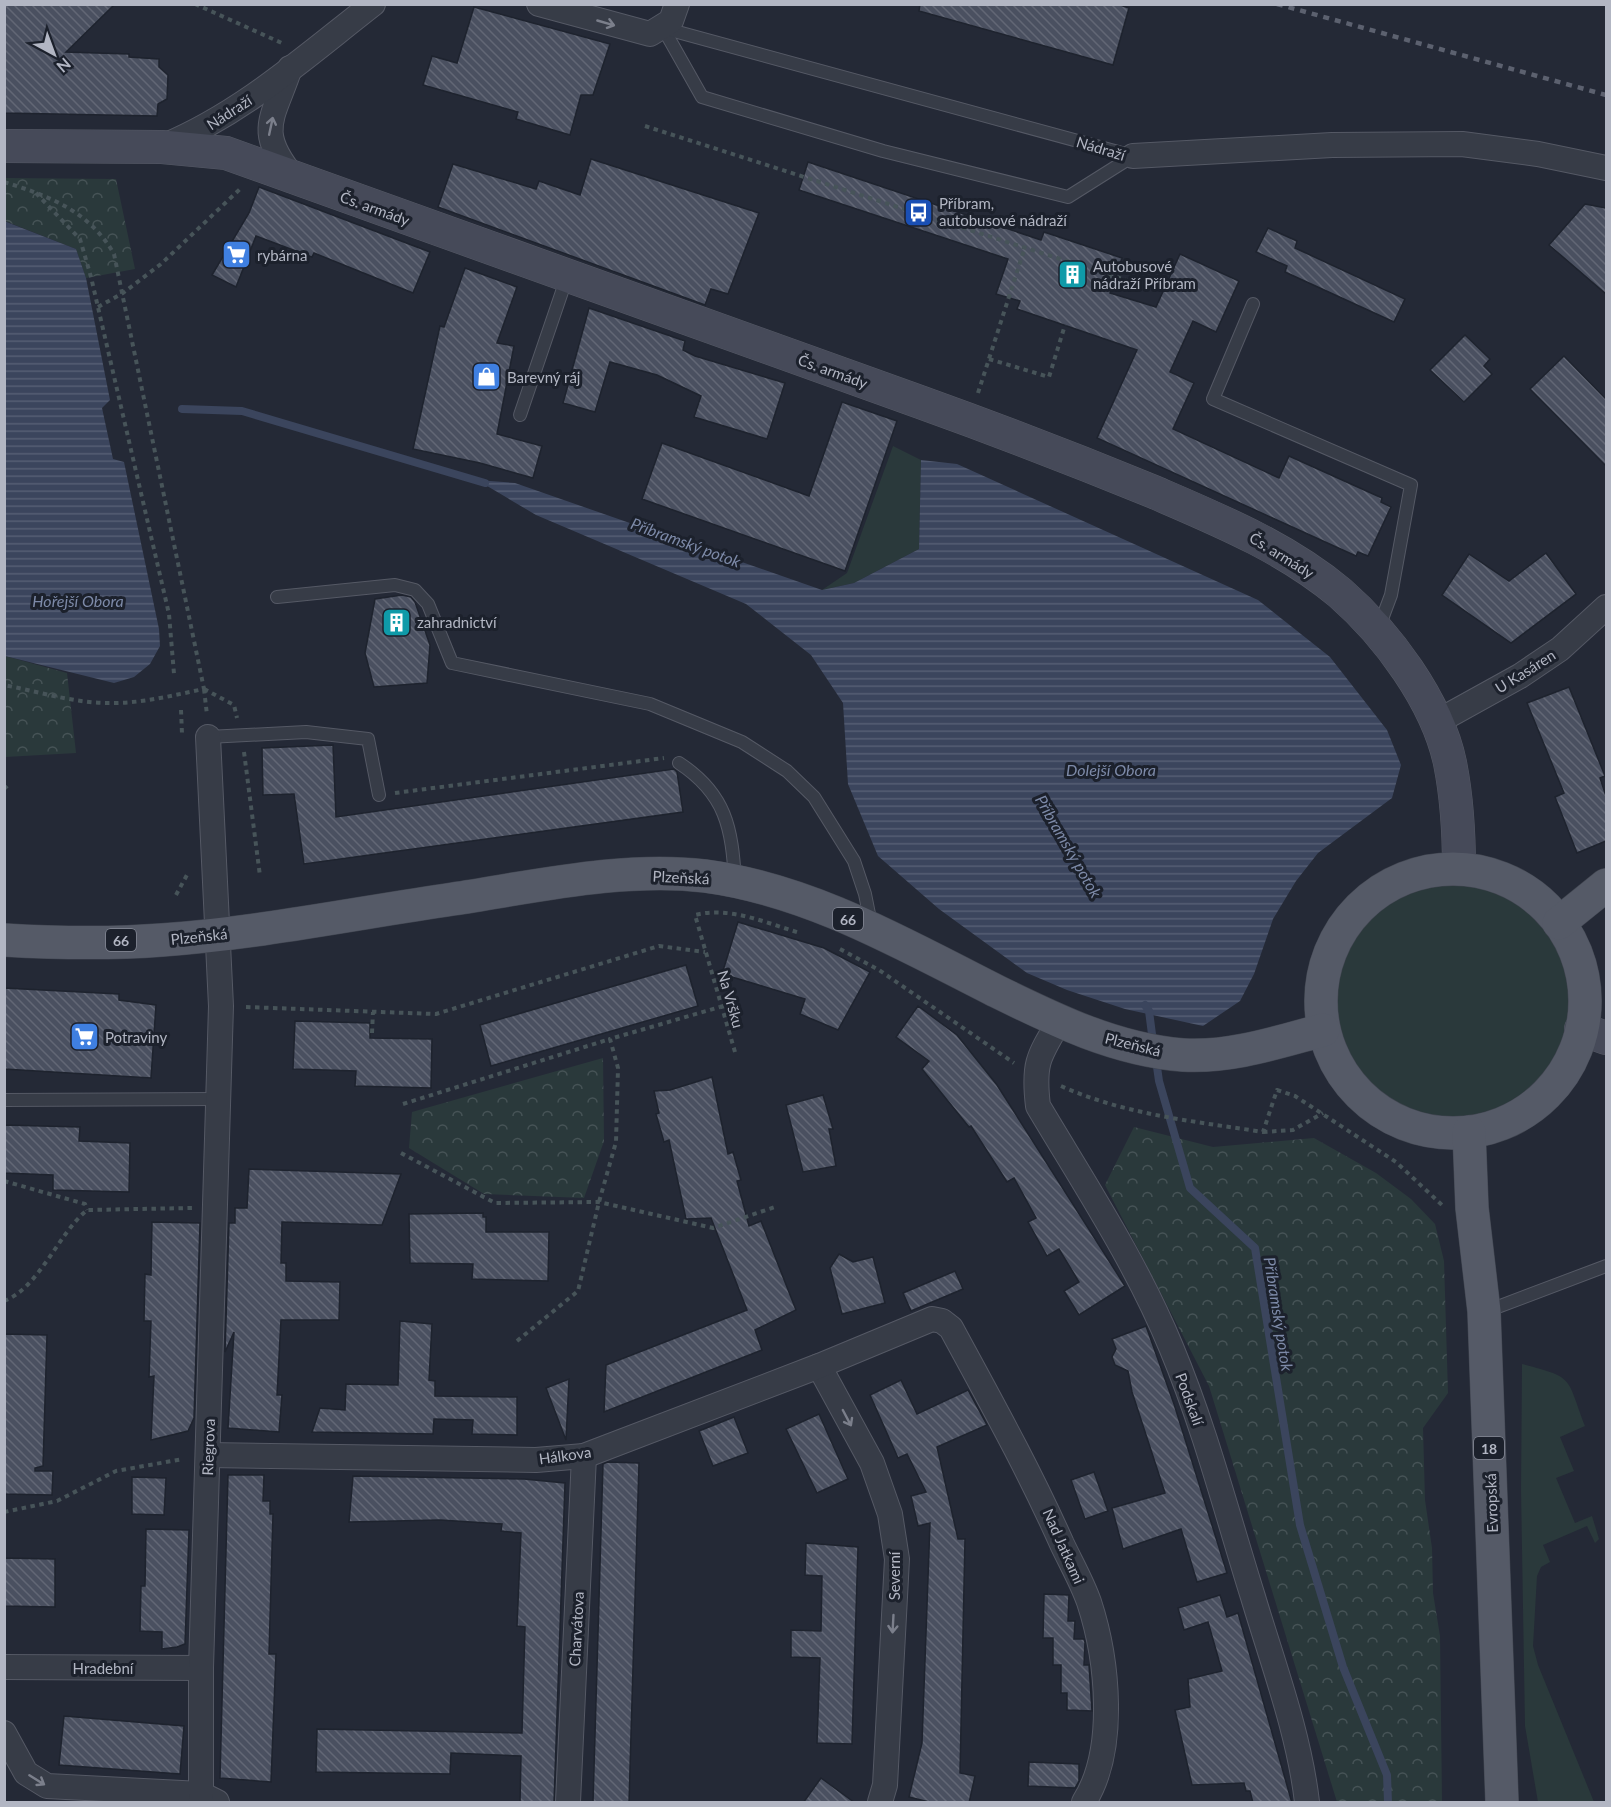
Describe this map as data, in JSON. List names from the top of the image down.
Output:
{
  "streets": {
    "main road": [
      "Plzeňská",
      "66",
      "18",
      "Evropská"
    ],
    "street": [
      "Nádraží",
      "Čs. armády",
      "U Kasáren",
      "Podskalí",
      "Riegrova",
      "Hálkova",
      "Nad Jatkami",
      "Severní",
      "Charvátova",
      "Hradební"
    ],
    "path": ["Na Vršku"]
  },
  "crossings": [
    ["Nádraží", "Čs. armády"],
    ["Čs. armády", "U Kasáren"],
    ["Plzeňská", "Podskalí"],
    ["Plzeňská", "Riegrova"],
    ["Riegrova", "Hálkova"],
    ["Riegrova", "Hradební"],
    ["Hálkova", "Nad Jatkami"],
    ["Hálkova", "Severní"],
    ["Hálkova", "Charvátova"]
  ],
  "one_way": ["Severní"],
  "water": ["Příbramský potok", "Hořejší Obora", "Dolejší Obora"],
  "places": {
    "bus stop": ["Příbram, autobusové nádraží"],
    "supermarket": ["rybárna", "Potraviny"],
    "building": ["Autobusové nádraží Příbram", "zahradnictví"],
    "shop": ["Barevný ráj"]
  },
  "north": "bottom right"
}
